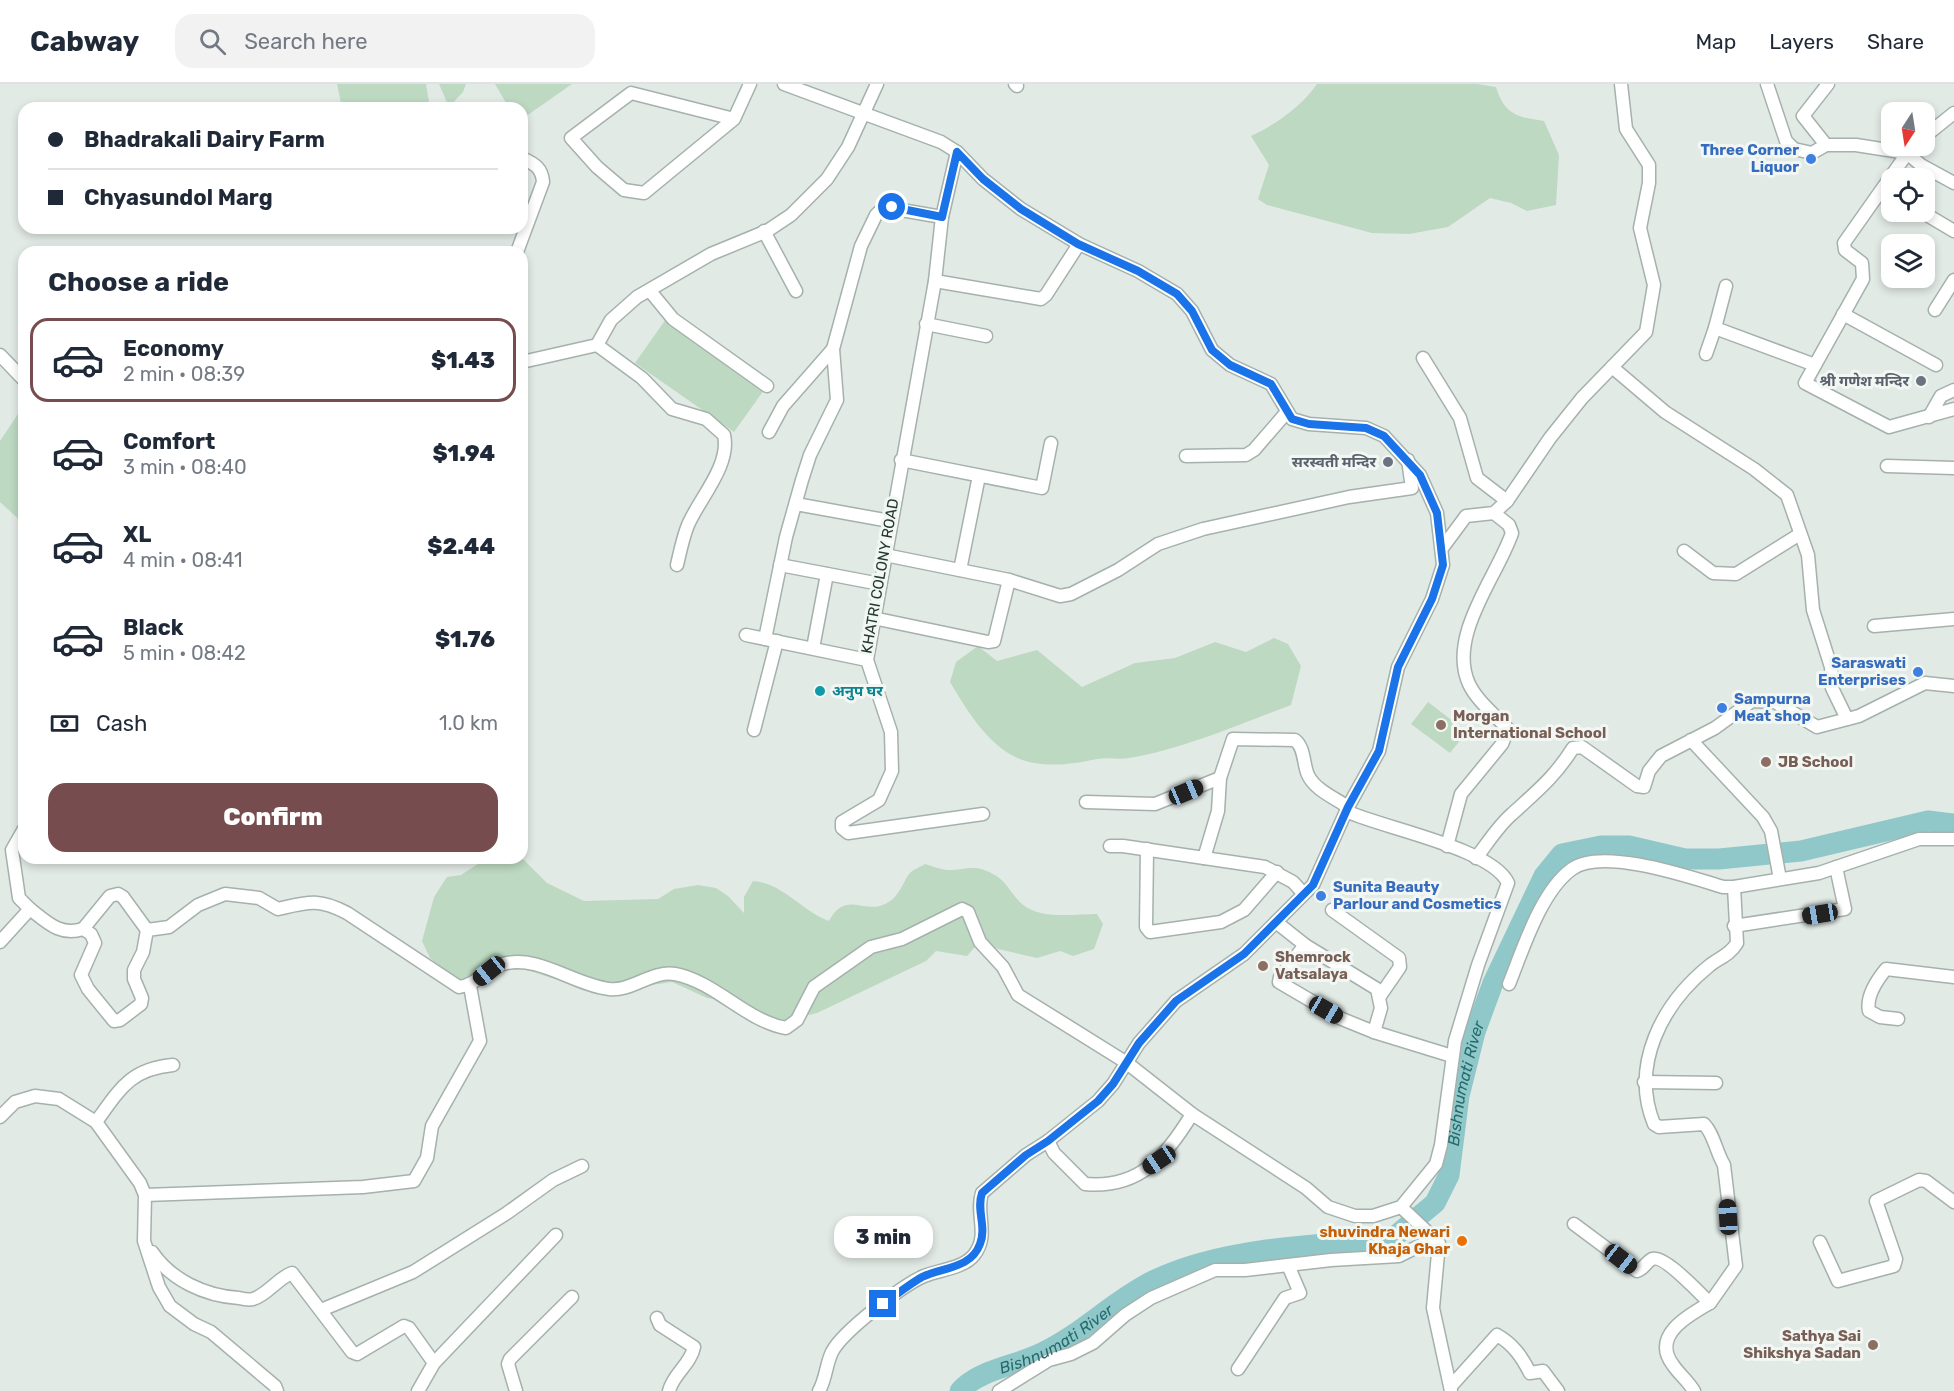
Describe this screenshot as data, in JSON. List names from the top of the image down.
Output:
{
  "streets": {
    "street": ["KHATRI COLONY ROAD"]
  },
  "water": ["Bishnumati River"],
  "places": [
    "Three Corner Liquor",
    "श्री गणेश मन्दिर",
    "सरस्वती मन्दिर",
    "Saraswati Enterprises",
    "अनुप घर",
    "Sampurna Meat shop",
    "Morgan International School",
    "JB School",
    "Sunita Beauty Parlour and Cosmetics",
    "Shemrock Vatsalaya",
    "shuvindra Newari Khaja Ghar",
    "Sathya Sai Shikshya Sadan"
  ],
  "north": "bottom",
  "page": {
    "header": "Cabway",
    "search": "Search here",
    "nav": ["Map", "Layers", "Share"],
    "banner": ["Bhadrakali Dairy Farm", "Chyasundol Marg"],
    "heading": "Choose a ride",
    "list": [
      {
        "name": "Economy",
        "note": "2 min · 08:39",
        "value": "$1.43"
      },
      {
        "name": "Comfort",
        "note": "3 min · 08:40",
        "value": "$1.94"
      },
      {
        "name": "XL",
        "note": "4 min · 08:41",
        "value": "$2.44"
      },
      {
        "name": "Black",
        "note": "5 min · 08:42",
        "value": "$1.76"
      }
    ],
    "pay": ["Cash", "1.0 km"],
    "buttons": "Confirm",
    "bubble": "3 min"
  }
}
